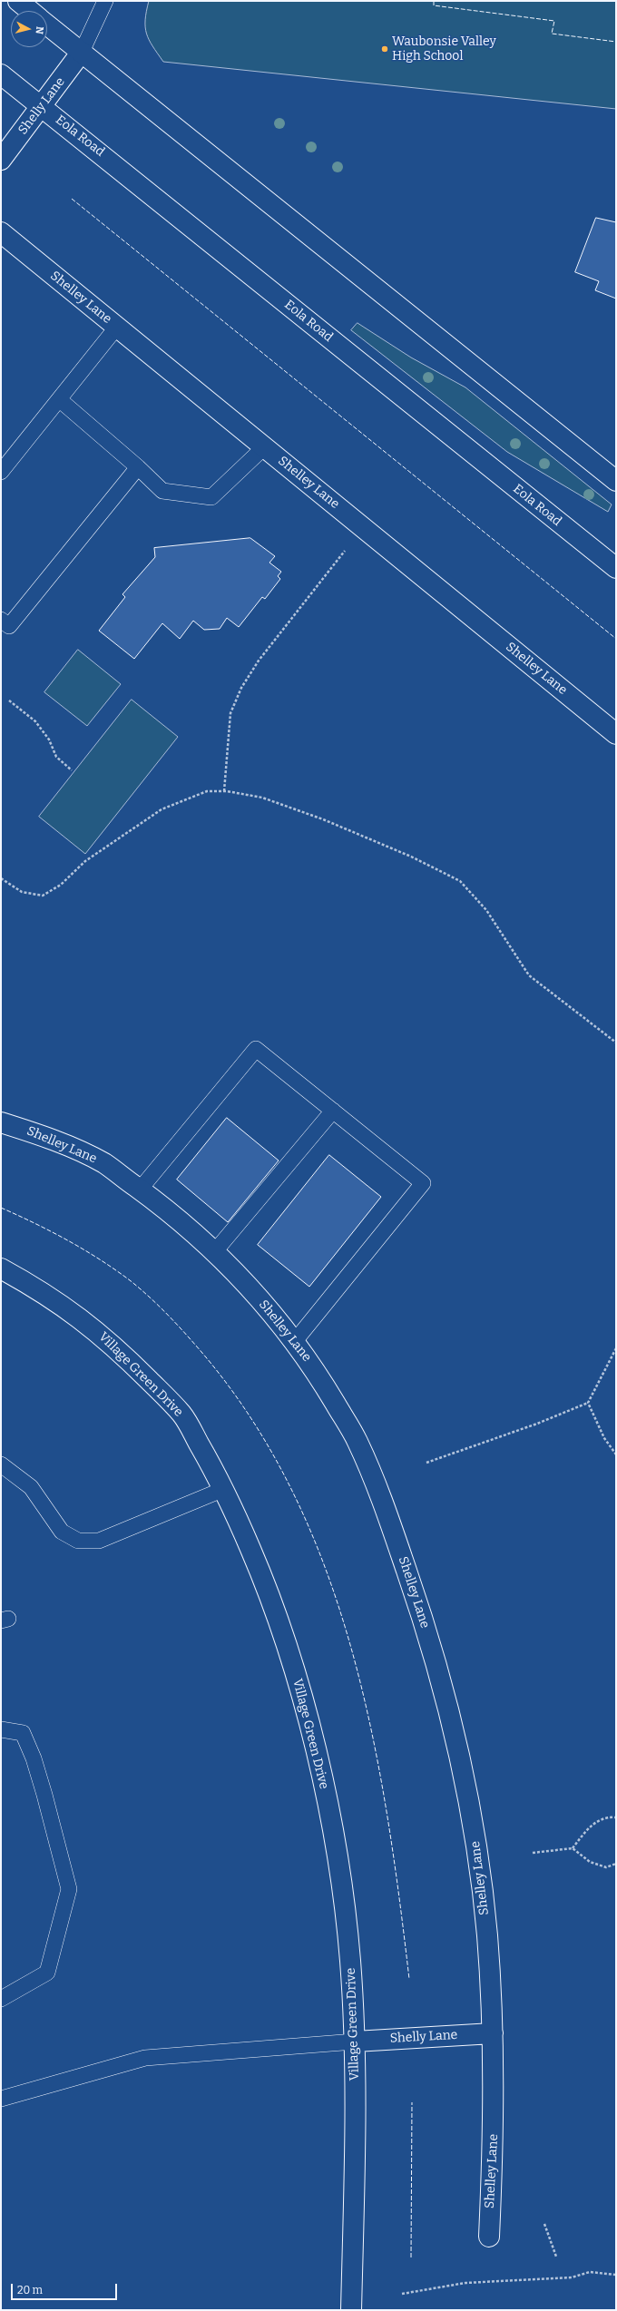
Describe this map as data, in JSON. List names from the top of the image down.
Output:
{
  "streets": {
    "street": [
      "Shelly Lane",
      "Eola Road",
      "Shelley Lane",
      "Village Green Drive"
    ]
  },
  "crossings": [
    ["Shelly Lane", "Eola Road"],
    ["Shelly Lane", "Shelley Lane"],
    ["Shelly Lane", "Village Green Drive"]
  ],
  "places": ["Waubonsie Valley High School"],
  "scale_bar": "20 m",
  "north": "right"
}
